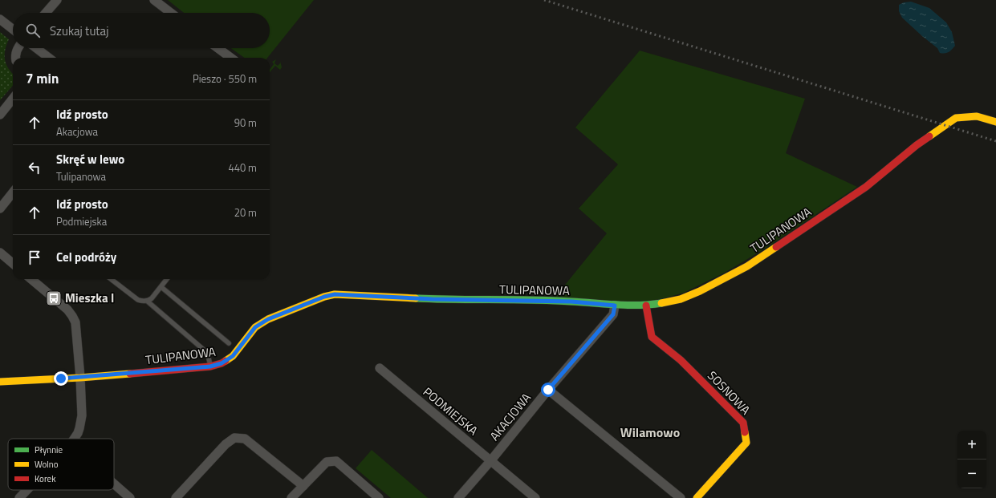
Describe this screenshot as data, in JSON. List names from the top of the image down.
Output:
{
  "streets": {
    "street": [
      "TULIPANOWA",
      "SOSNOWA",
      "PODMIEJSKA",
      "AKACJOWA"
    ]
  },
  "crossings": [
    ["TULIPANOWA", "SOSNOWA"],
    ["TULIPANOWA", "AKACJOWA"],
    ["PODMIEJSKA", "AKACJOWA"]
  ],
  "districts": ["Wilamowo"],
  "places": {
    "bus stop": ["Mieszka I"]
  },
  "legend": ["Płynnie", "Wolno", "Korek"],
  "page": {
    "search": "Szukaj tutaj",
    "heading": ["7 min", "Pieszo · 550 m"],
    "list": [
      ["Idź prosto", "Akacjowa", "90 m"],
      ["Skręć w lewo", "Tulipanowa", "440 m"],
      ["Idź prosto", "Podmiejska", "20 m"],
      "Cel podróży"
    ],
    "map_buttons": ["+", "−"]
  }
}
